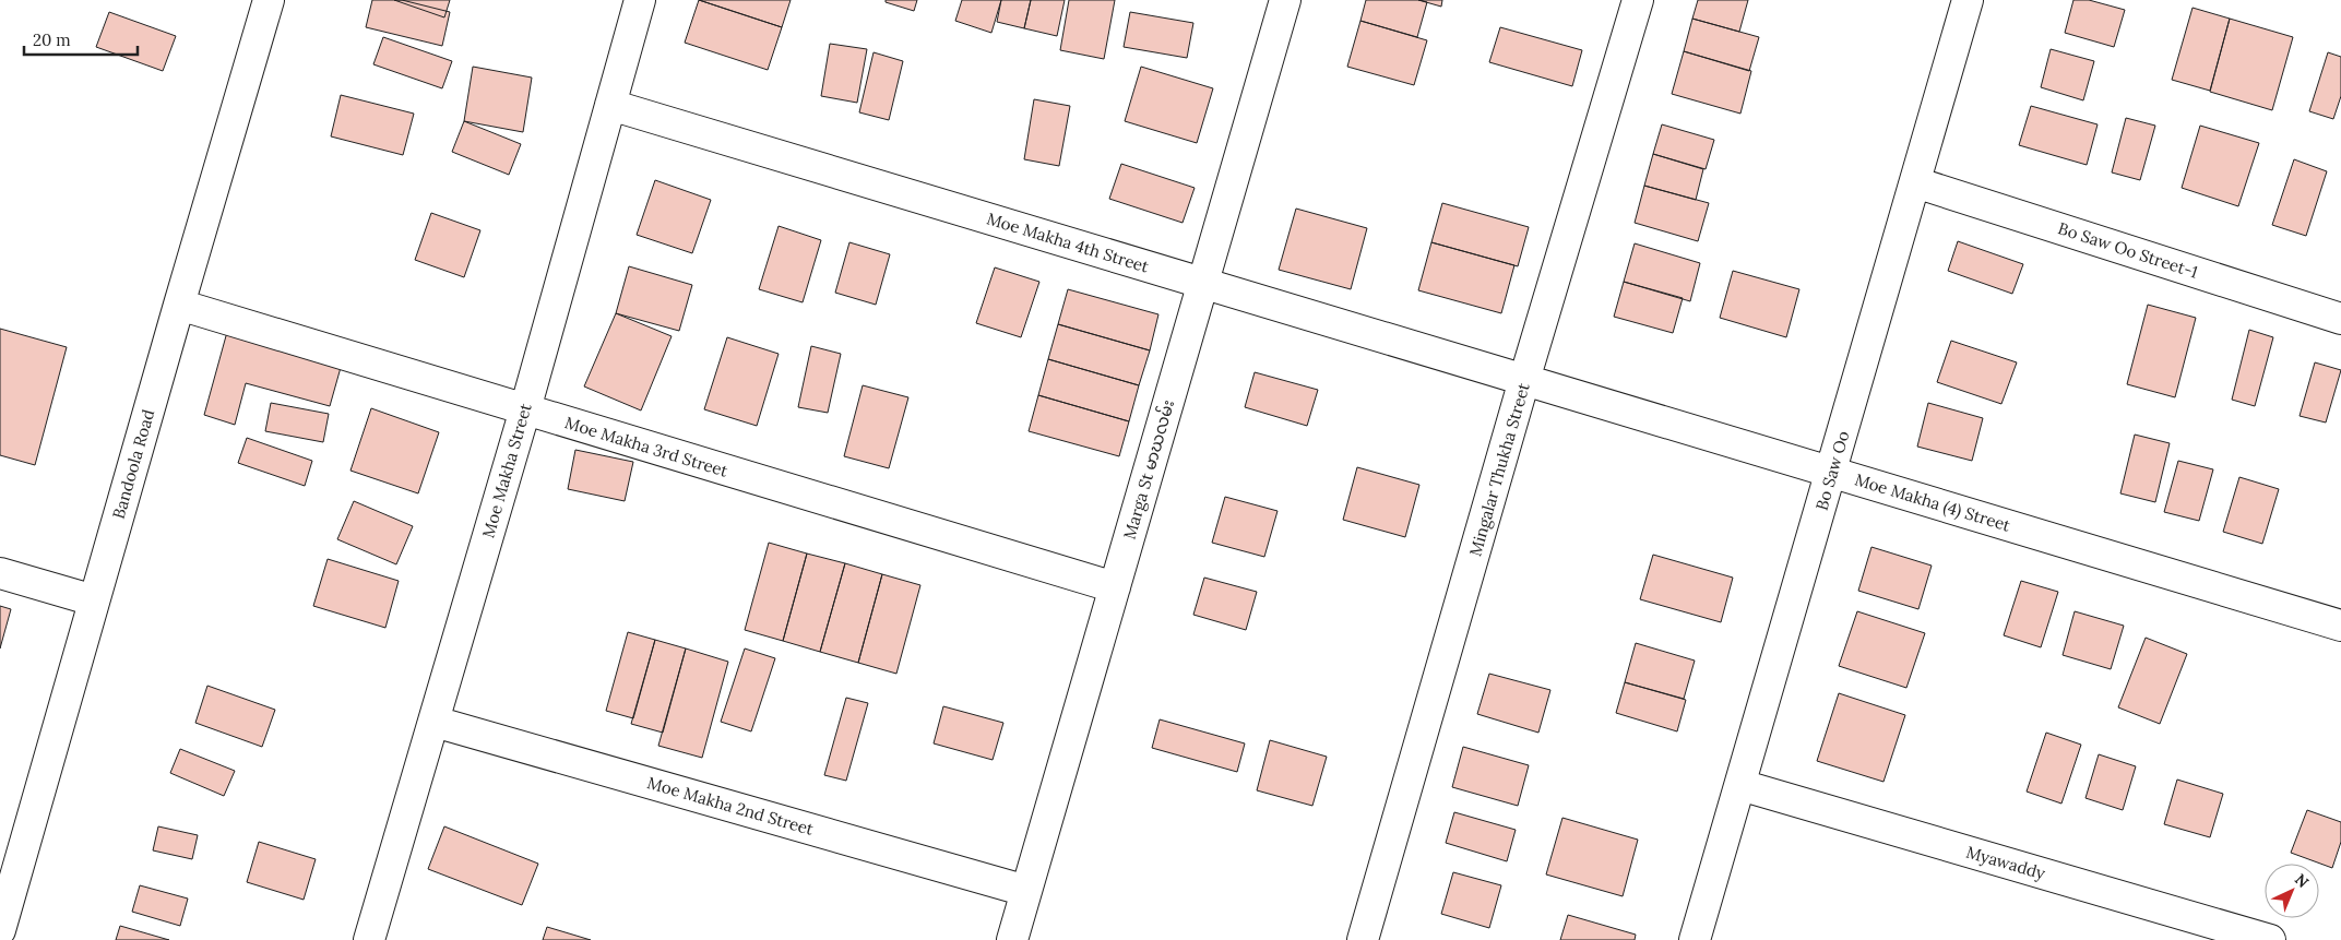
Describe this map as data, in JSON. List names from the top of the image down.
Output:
{
  "streets": {
    "street": [
      "Moe Makha 4th Street",
      "Bo Saw Oo Street-1",
      "Moe Makha 3rd Street",
      "Bandoola Road",
      "Marga St မာဃလမ်း",
      "Mingalar Thukha Street",
      "Moe Makha Street",
      "Bo Saw Oo",
      "Moe Makha (4) Street",
      "Moe Makha 2nd Street",
      "Myawaddy"
    ]
  },
  "crossings": [
    ["Moe Makha 4th Street", "Marga St မာဃလမ်း"],
    ["Moe Makha 4th Street", "Mingalar Thukha Street"],
    ["Moe Makha 4th Street", "Moe Makha Street"],
    ["Moe Makha 4th Street", "Moe Makha (4) Street"],
    ["Bo Saw Oo Street-1", "Bo Saw Oo"],
    ["Moe Makha 3rd Street", "Bandoola Road"],
    ["Moe Makha 3rd Street", "Marga St မာဃလမ်း"],
    ["Moe Makha 3rd Street", "Moe Makha Street"],
    ["Marga St မာဃလမ်း", "Moe Makha 2nd Street"],
    ["Mingalar Thukha Street", "Moe Makha (4) Street"],
    ["Moe Makha Street", "Moe Makha 2nd Street"],
    ["Bo Saw Oo", "Moe Makha (4) Street"],
    ["Bo Saw Oo", "Myawaddy"]
  ],
  "scale_bar": "20 m",
  "north": "top right"
}
